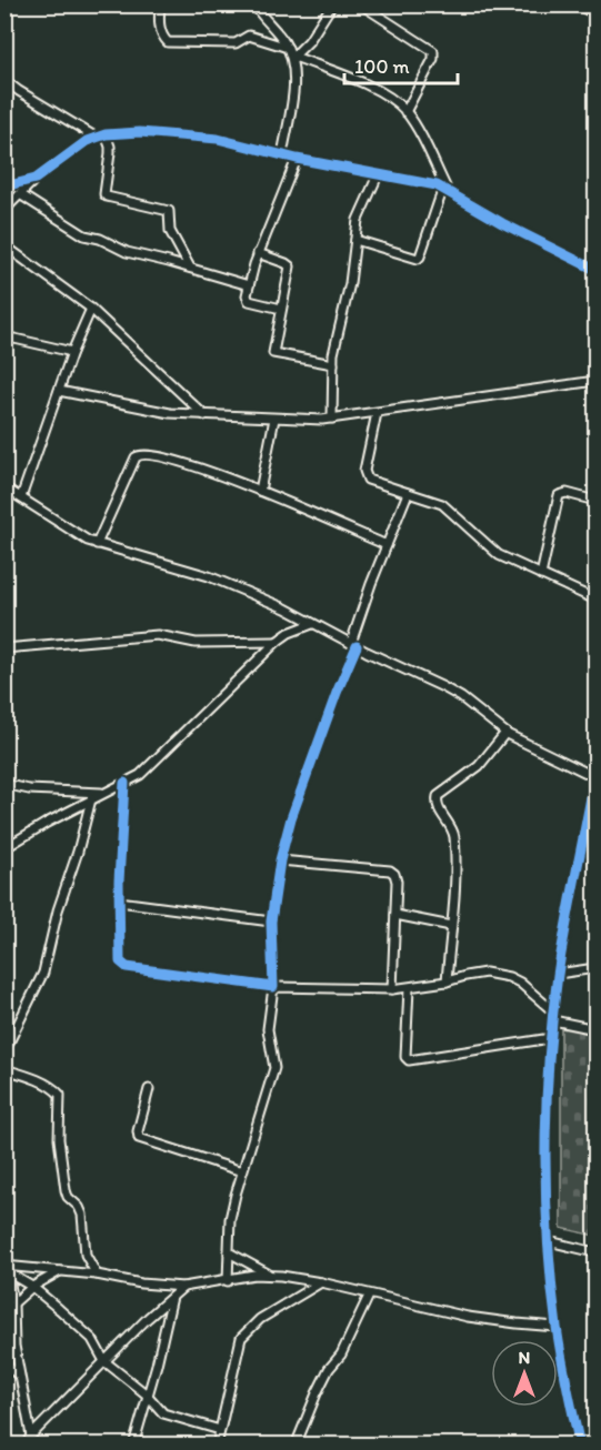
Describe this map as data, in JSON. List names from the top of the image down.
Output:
{
  "scale_bar": "100 m",
  "north": "top"
}
